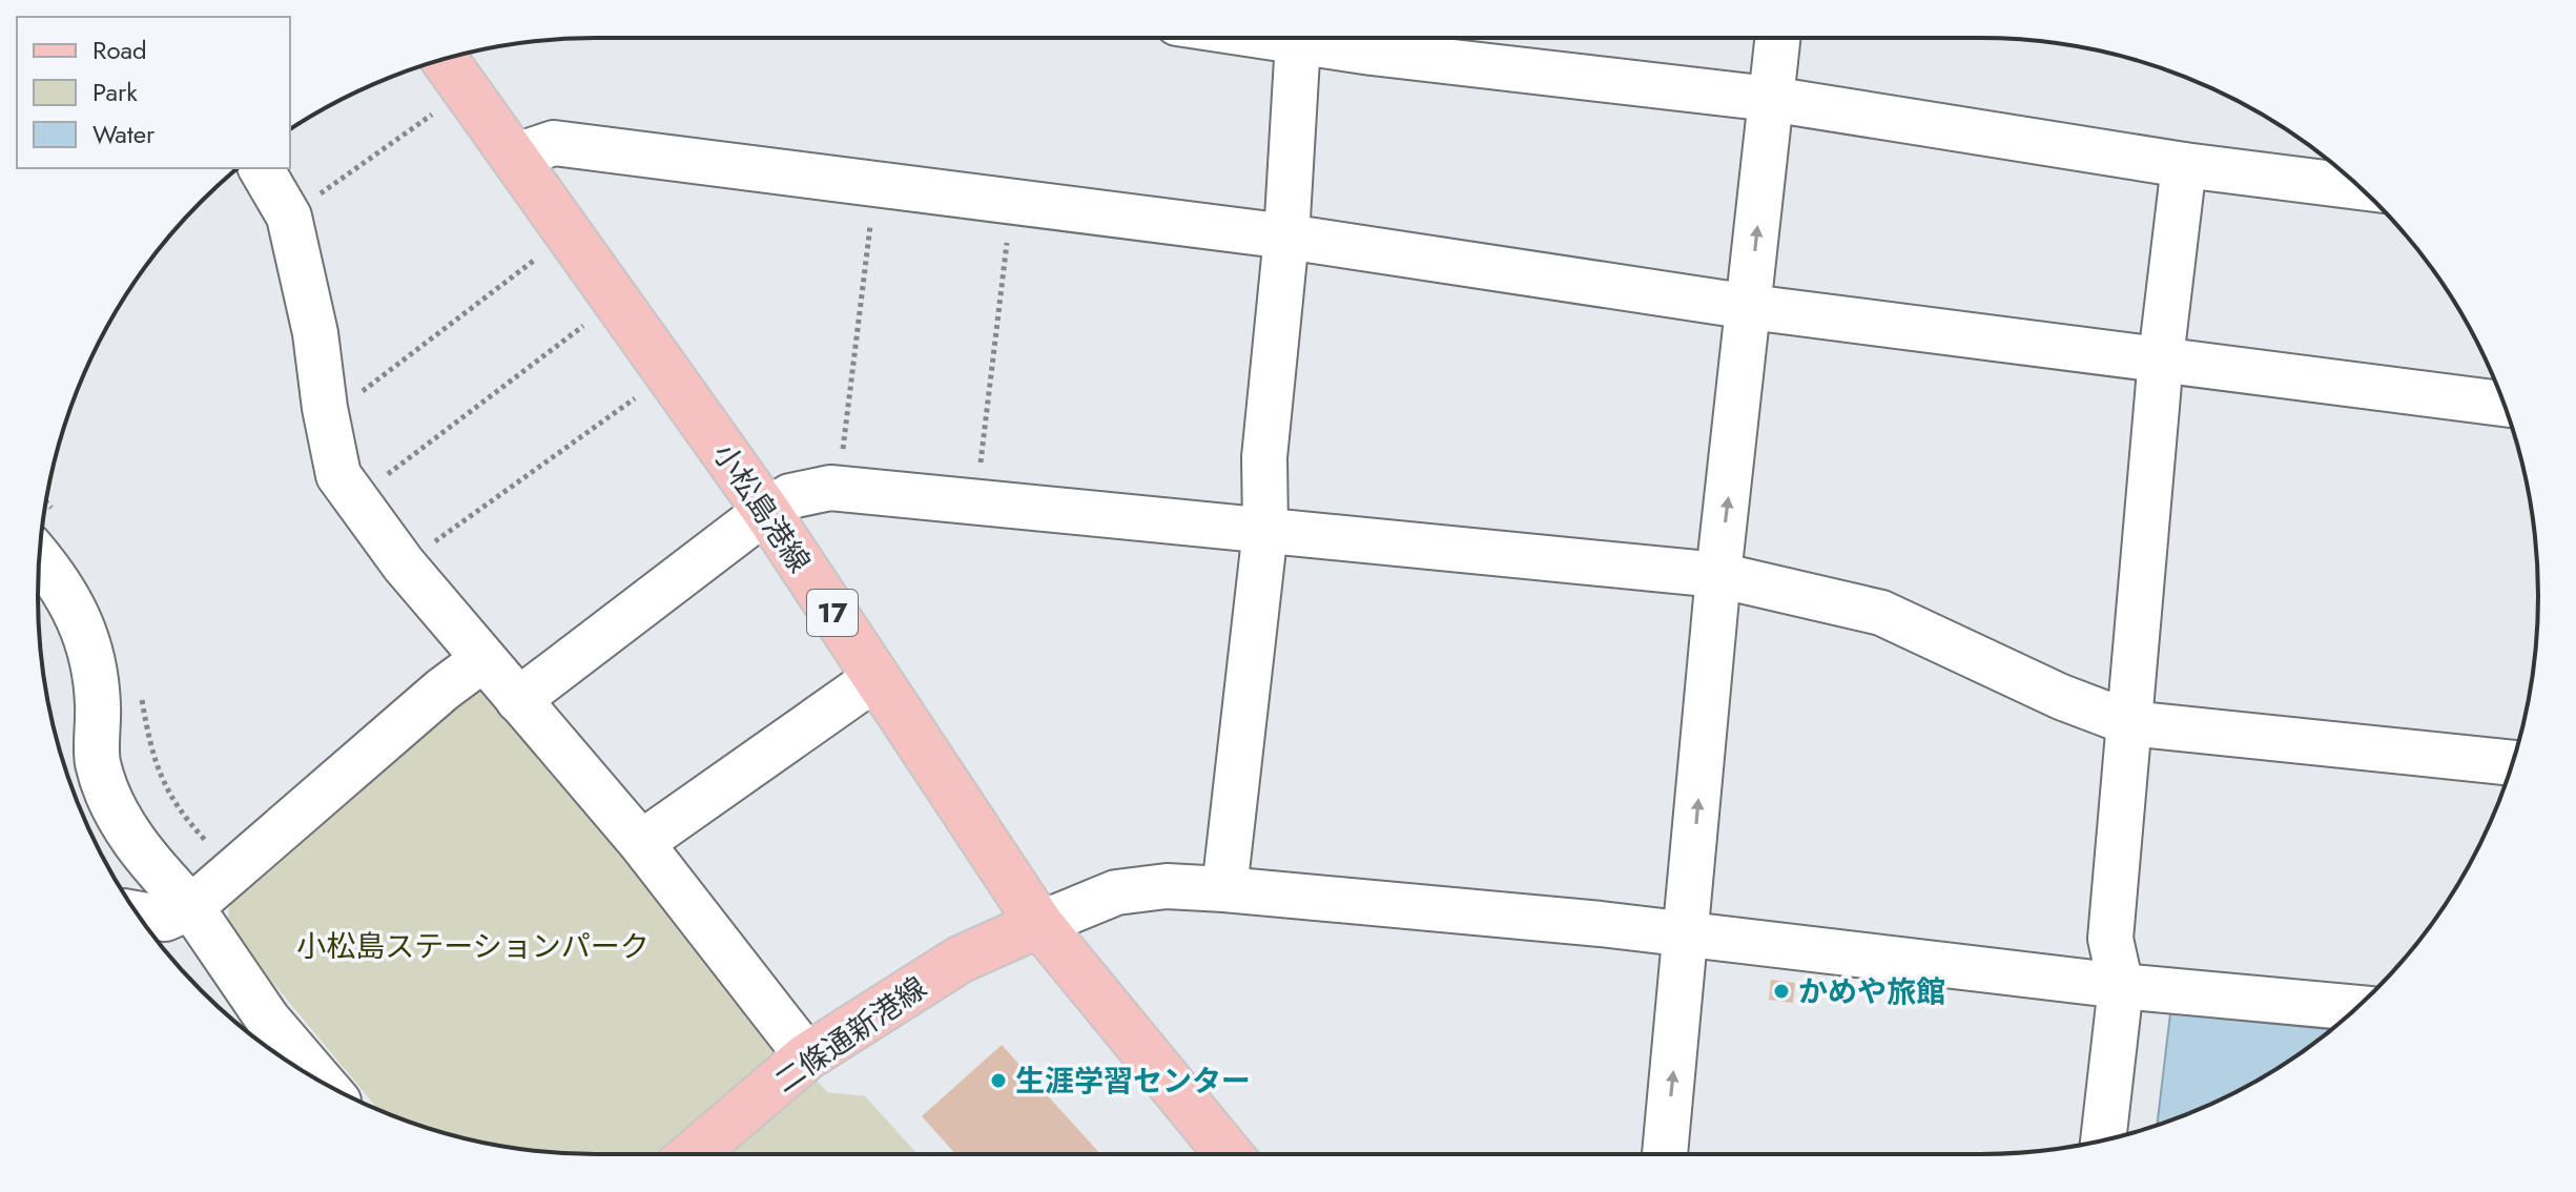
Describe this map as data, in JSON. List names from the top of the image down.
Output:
{
  "streets": {
    "main road": ["小松島港線", "17", "二條通新港線"]
  },
  "crossings": [
    ["小松島港線", "二條通新港線"]
  ],
  "parks": ["小松島ステーションパーク"],
  "places": ["かめや旅館", "生涯学習センター"],
  "legend": ["Road", "Park", "Water"]
}
